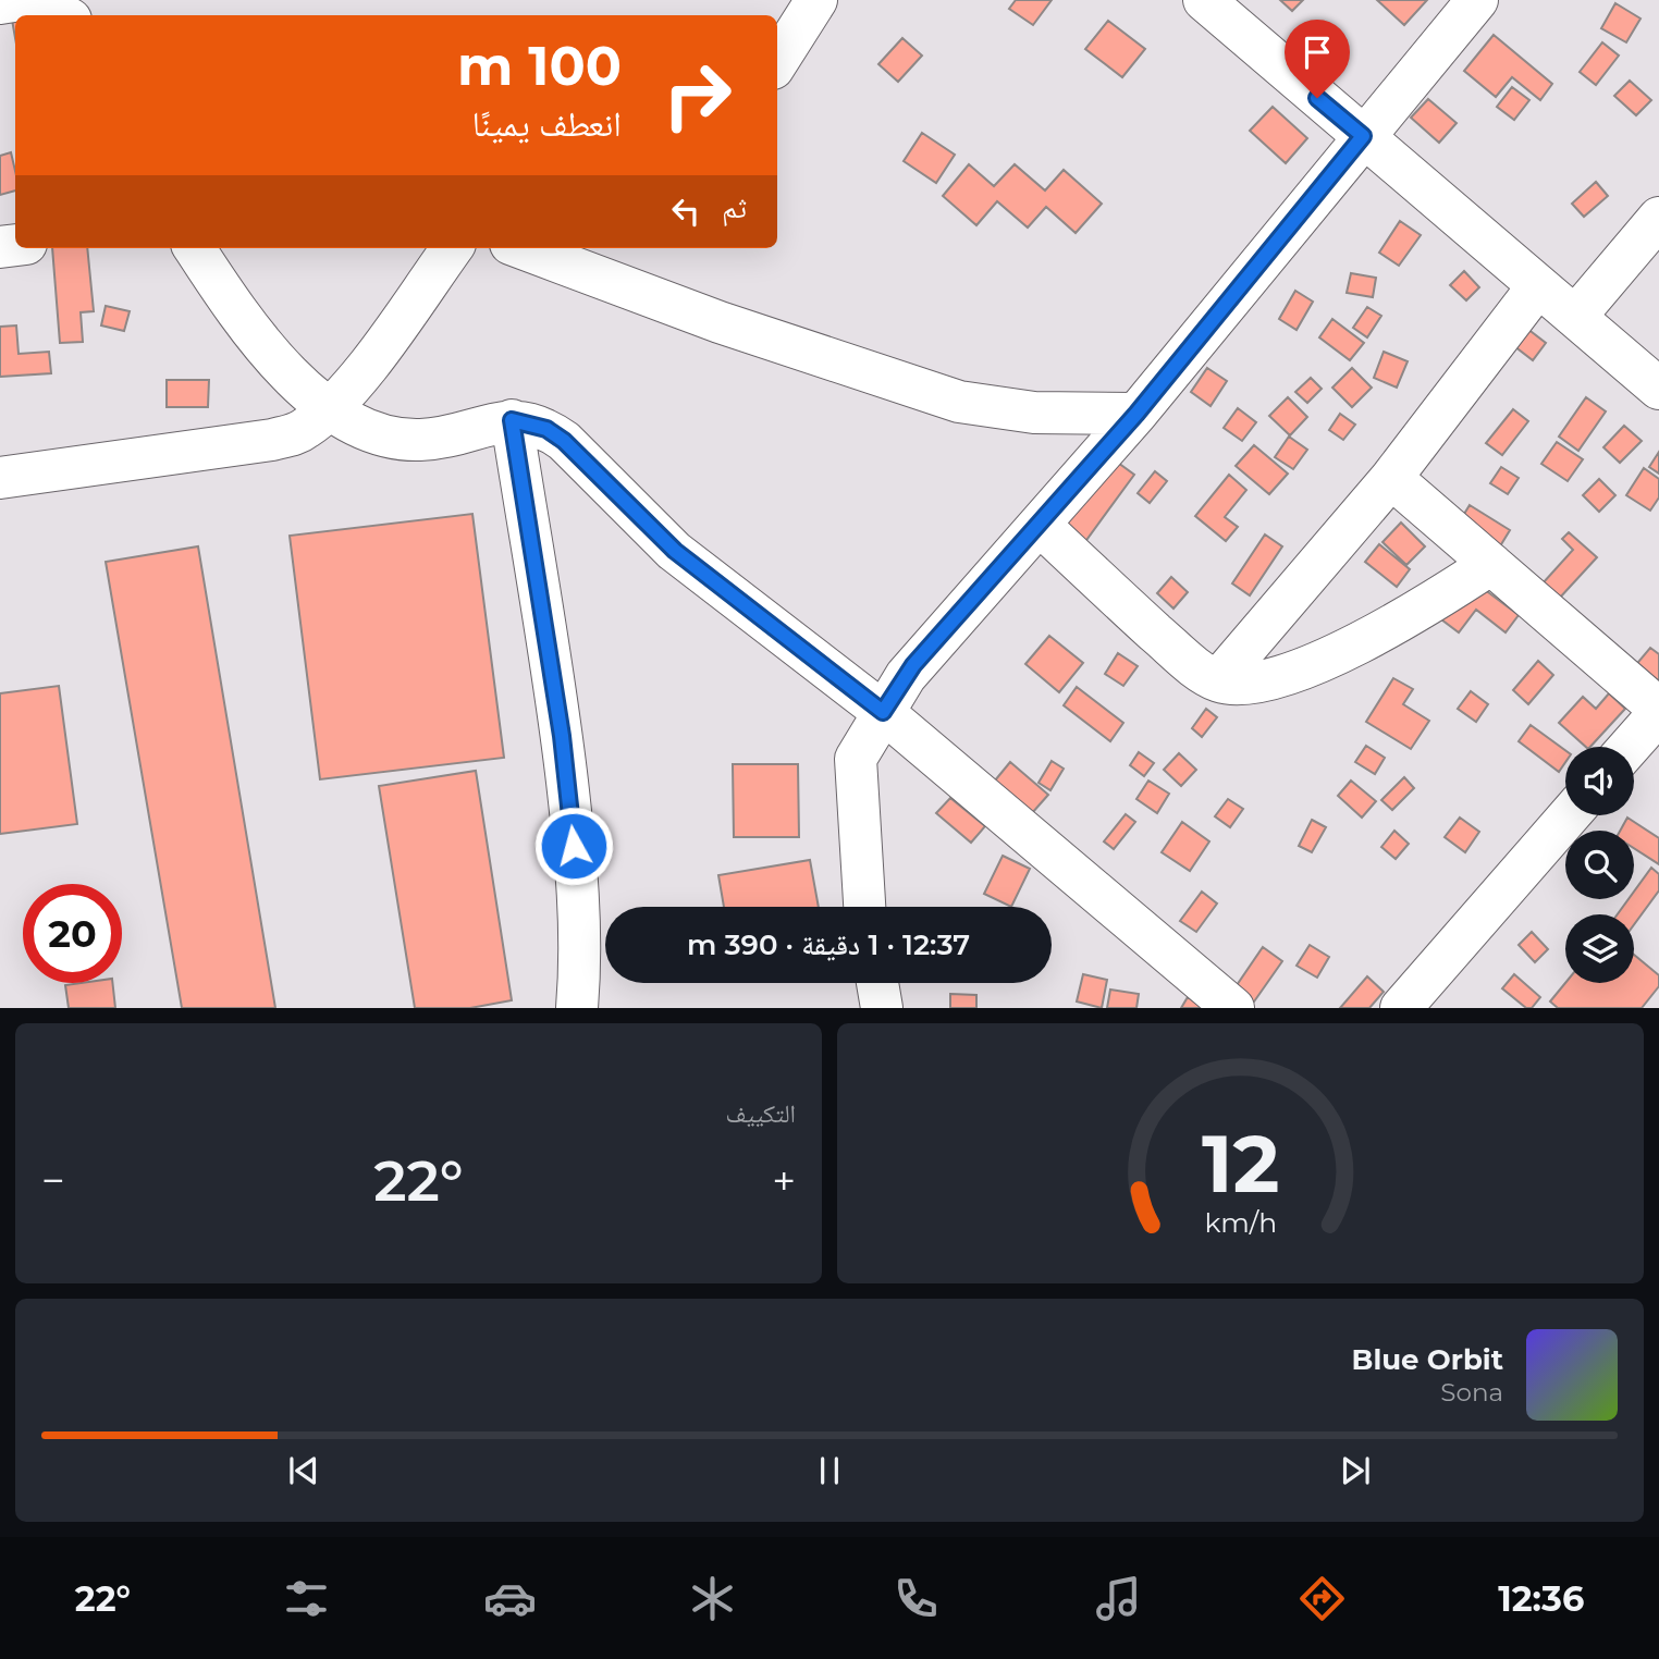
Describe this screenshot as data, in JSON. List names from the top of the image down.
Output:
{
  "page": {
    "turn": ["100 m", "انعطف يمينًا"],
    "then": "ثم",
    "limit": "20",
    "trip": "12:37 · 1 دقيقة · 390 m",
    "tile": "التكييف",
    "heat": ["−", "22°", "+"],
    "song": ["Blue Orbit", "Sona"],
    "tabs": ["12:36", "22°"],
    "gauge": ["12", "km/h"]
  }
}
